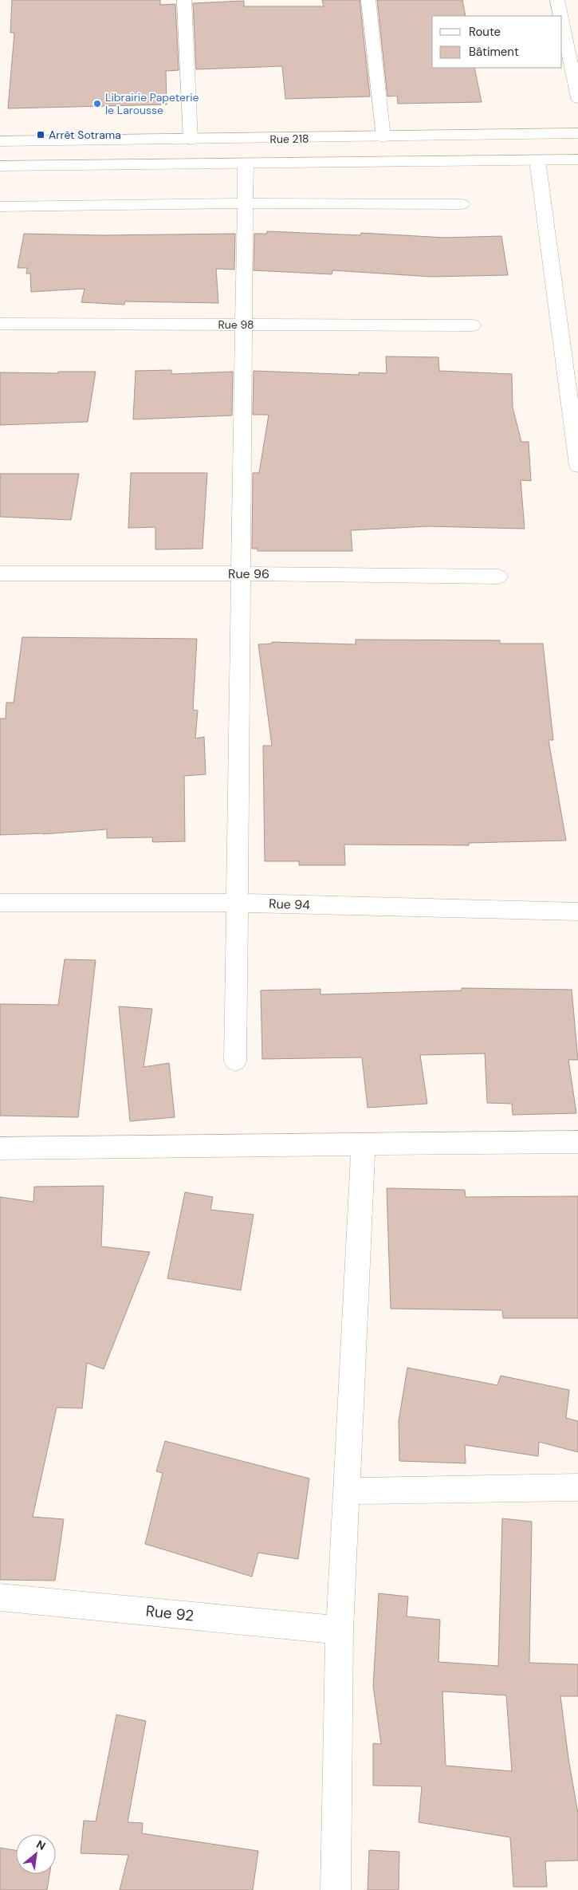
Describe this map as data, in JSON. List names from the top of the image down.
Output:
{
  "streets": {
    "main road": [
      "Rue 218",
      "Rue 98",
      "Rue 96",
      "Rue 94",
      "Rue 92"
    ]
  },
  "places": {
    "other": ["Librairie Papeterie le Larousse"],
    "transit": ["Arrêt Sotrama"]
  },
  "legend": ["Route", "Bâtiment"],
  "north": "top right"
}
